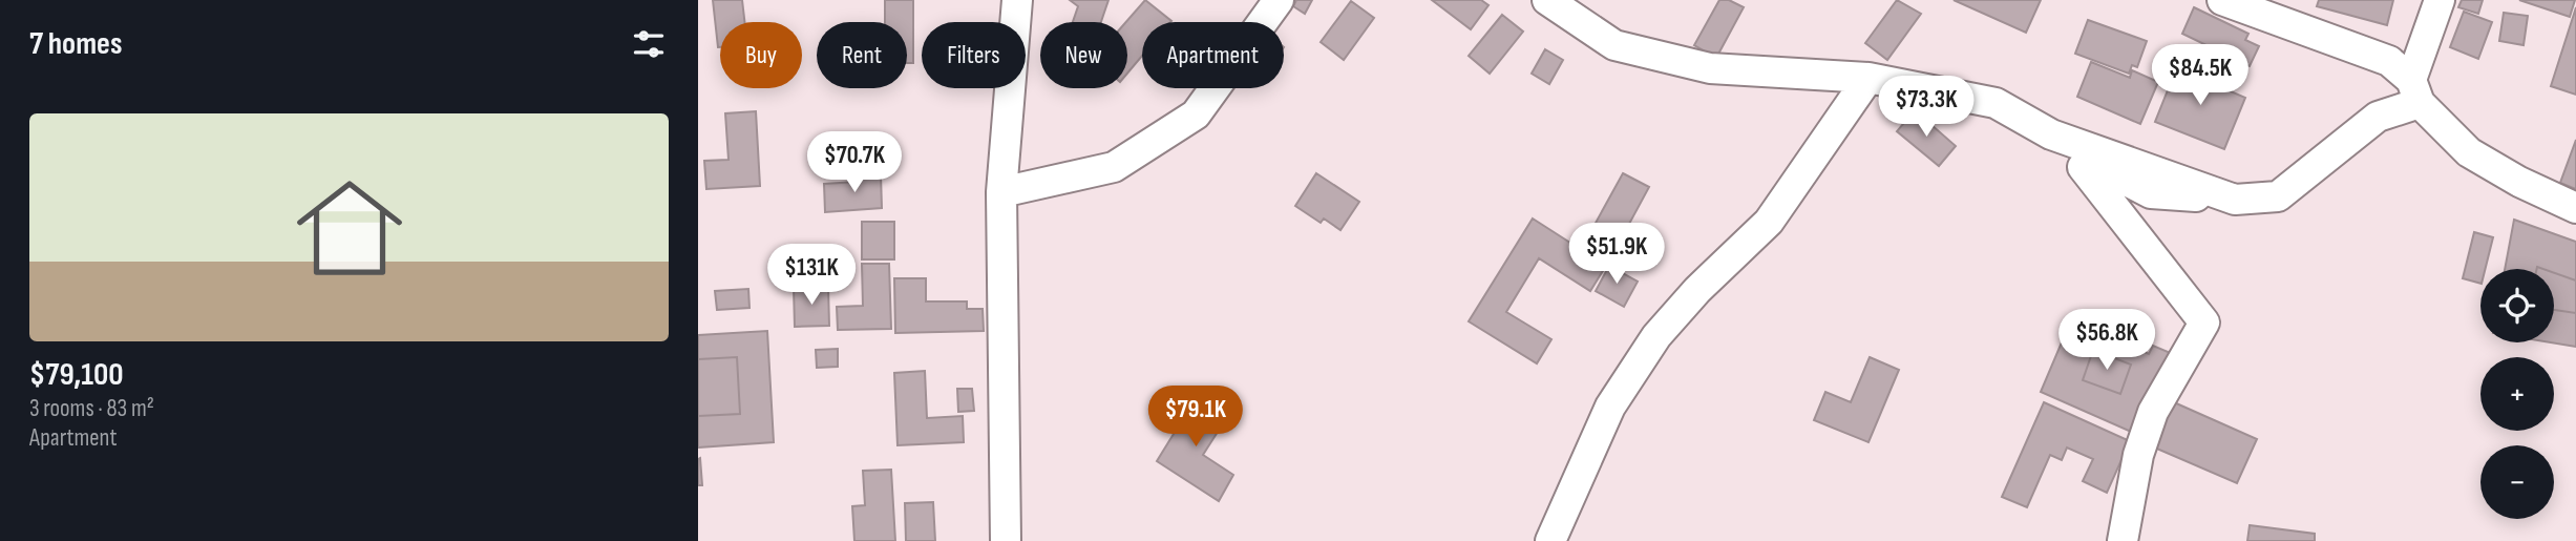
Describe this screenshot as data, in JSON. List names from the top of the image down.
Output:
{
  "page": {
    "heading": "7 homes",
    "chip": [
      "Buy",
      "Rent",
      "Filters",
      "New",
      "Apartment"
    ],
    "price": [
      "$84.5K",
      "$73.3K",
      "$70.7K",
      "$51.9K",
      "$131K",
      "$56.8K",
      "$79.1K"
    ],
    "list": [
      {
        "name": "$79,100",
        "note": "3 rooms · 83 m² · Apartment"
      }
    ],
    "map_buttons": ["+", "−"]
  }
}
